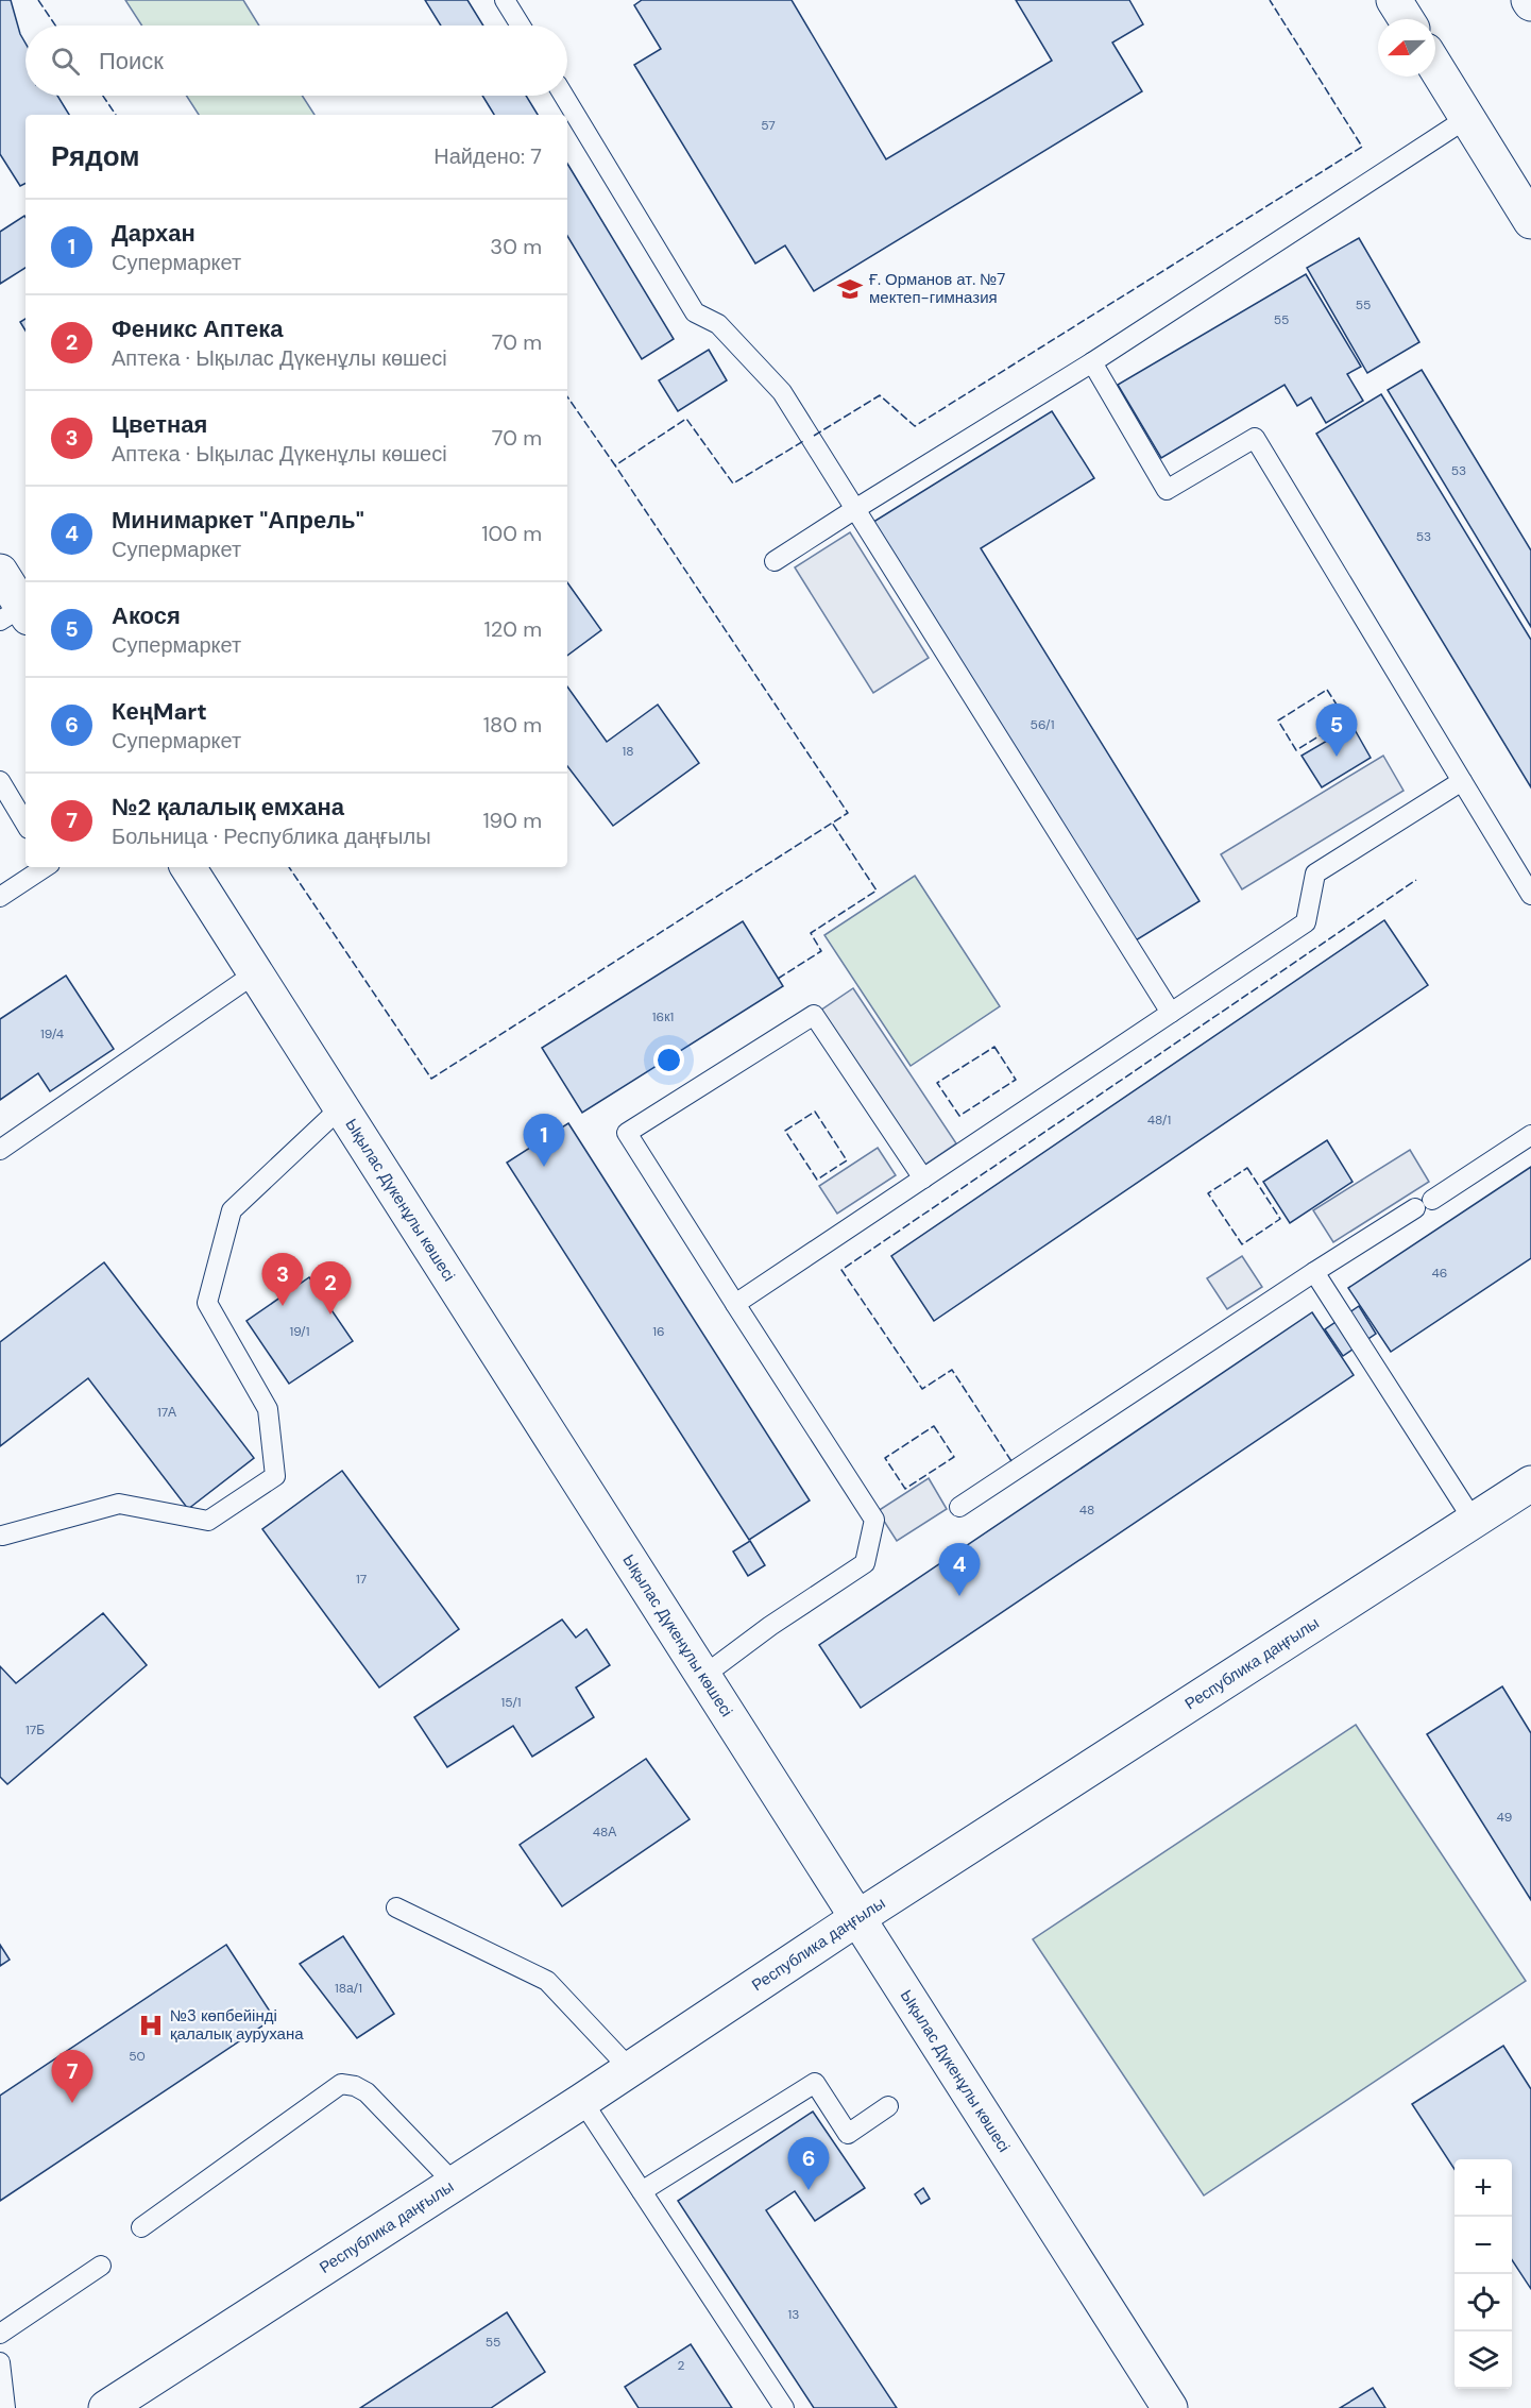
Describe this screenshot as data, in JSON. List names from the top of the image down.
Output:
{
  "streets": {
    "main road": ["Ықылас Дүкенұлы көшесі", "Республика даңғылы"]
  },
  "crossings": [
    ["Ықылас Дүкенұлы көшесі", "Республика даңғылы"]
  ],
  "places": {
    "school or university": ["Ғ. Орманов ат. №7 мектеп-гимназия"],
    "hospital": ["№3 көпбейінді қалалық аурухана"]
  },
  "house_numbers": [
    "57",
    "55",
    "55",
    "53",
    "53",
    "56/1",
    "18",
    "16к1",
    "19/4",
    "48/1",
    "46",
    "19/1",
    "16",
    "17А",
    "48",
    "17",
    "15/1",
    "17Б",
    "49",
    "48А",
    "18а/1",
    "50",
    "13",
    "55",
    "2"
  ],
  "north": "left",
  "page": {
    "search": "Поиск",
    "heading": ["Рядом", "Найдено: 7"],
    "list": [
      {
        "mark": "1",
        "name": "Дархан",
        "note": "Супермаркет",
        "value": "30 m"
      },
      {
        "mark": "2",
        "name": "Феникс Аптека",
        "note": "Аптека · Ықылас Дүкенұлы көшесі",
        "value": "70 m"
      },
      {
        "mark": "3",
        "name": "Цветная",
        "note": "Аптека · Ықылас Дүкенұлы көшесі",
        "value": "70 m"
      },
      {
        "mark": "4",
        "name": "Минимаркет \"Апрель\"",
        "note": "Супермаркет",
        "value": "100 m"
      },
      {
        "mark": "5",
        "name": "Акося",
        "note": "Супермаркет",
        "value": "120 m"
      },
      {
        "mark": "6",
        "name": "КеңMart",
        "note": "Супермаркет",
        "value": "180 m"
      },
      {
        "mark": "7",
        "name": "№2 қалалық емхана",
        "note": "Больница · Республика даңғылы",
        "value": "190 m"
      }
    ],
    "pins": [
      "5",
      "1",
      "3",
      "2",
      "4",
      "7",
      "6"
    ],
    "map_buttons": ["+", "−"]
  }
}
